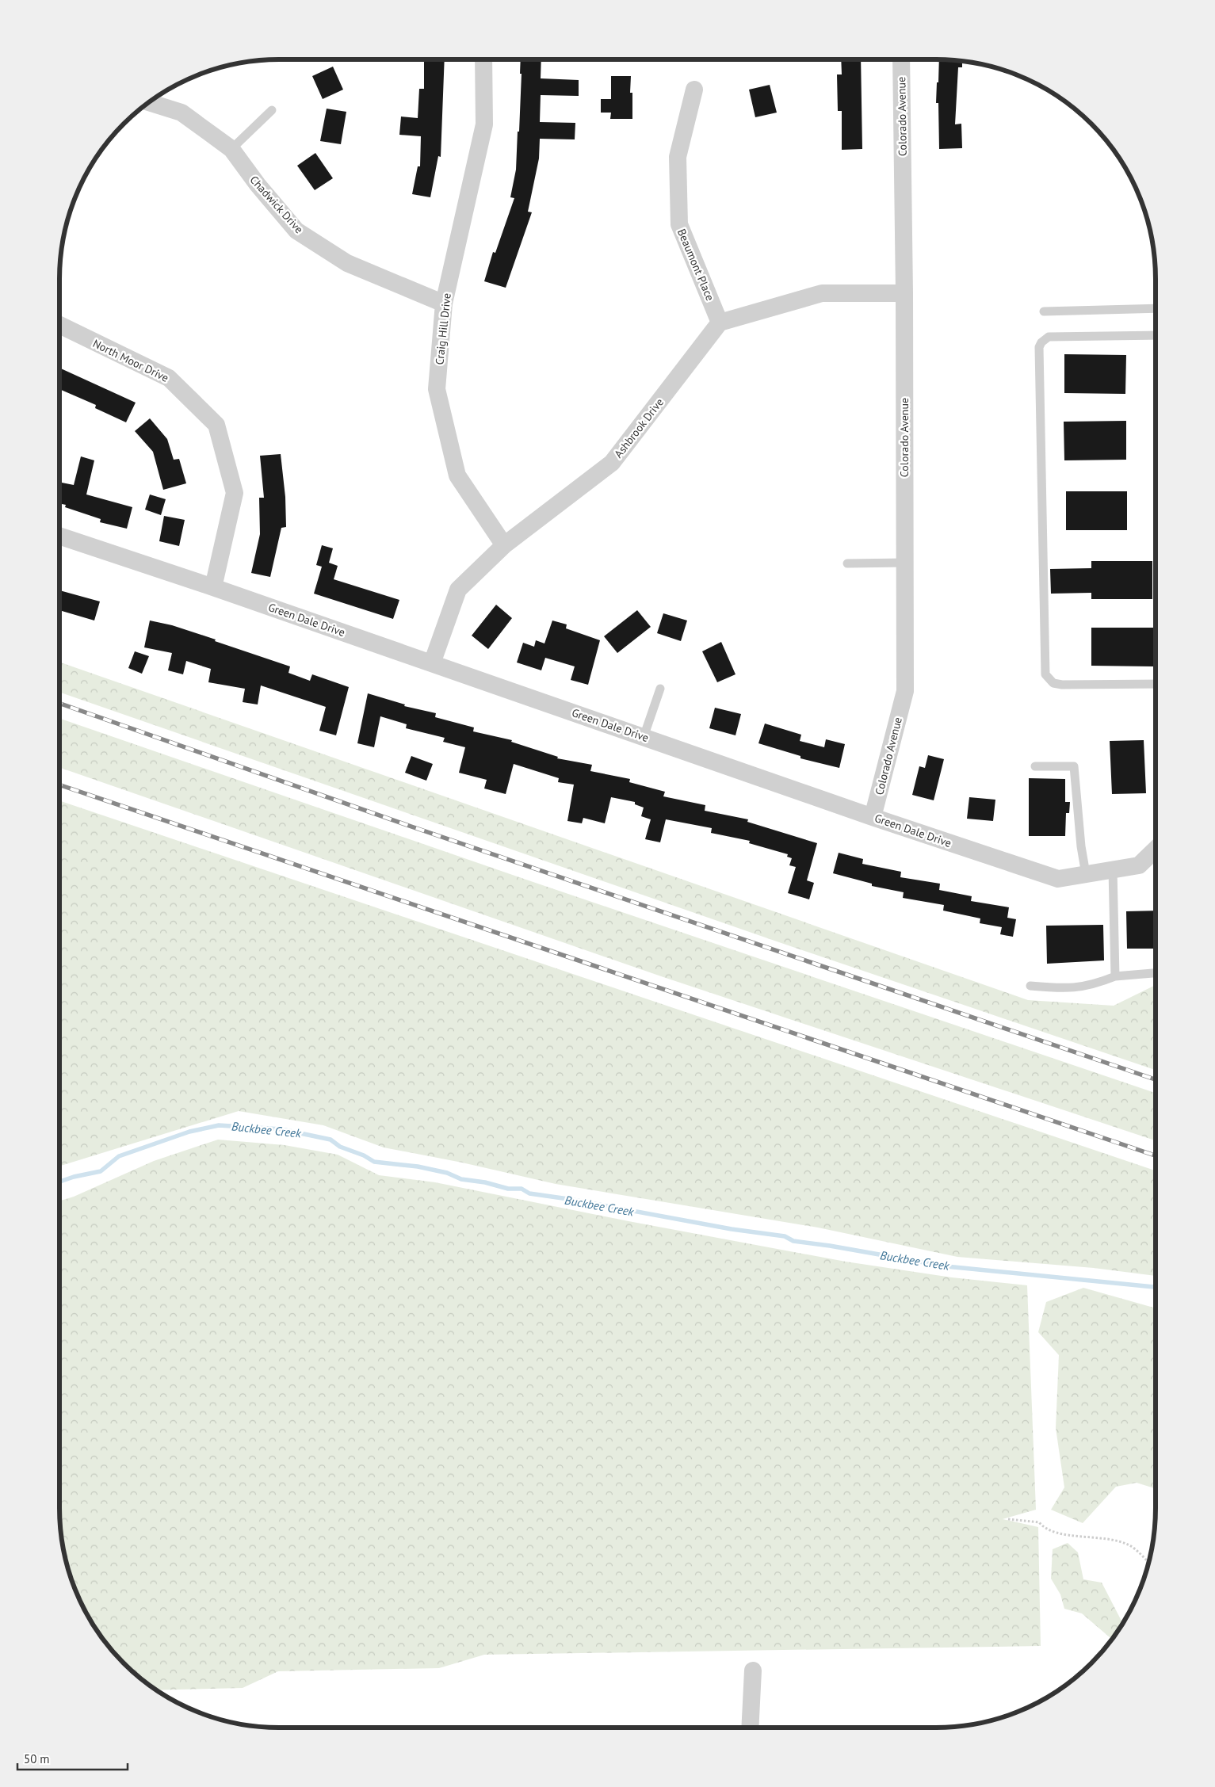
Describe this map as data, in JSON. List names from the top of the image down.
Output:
{
  "streets": {
    "street": [
      "Colorado Avenue",
      "Chadwick Drive",
      "Beaumont Place",
      "Craig Hill Drive",
      "North Moor Drive",
      "Ashbrook Drive",
      "Green Dale Drive"
    ]
  },
  "crossings": [
    ["Colorado Avenue", "Green Dale Drive"],
    ["Chadwick Drive", "Craig Hill Drive"],
    ["Beaumont Place", "Ashbrook Drive"],
    ["Craig Hill Drive", "Ashbrook Drive"],
    ["North Moor Drive", "Green Dale Drive"],
    ["Ashbrook Drive", "Green Dale Drive"]
  ],
  "water": ["Buckbee Creek"],
  "scale_bar": "50 m"
}
